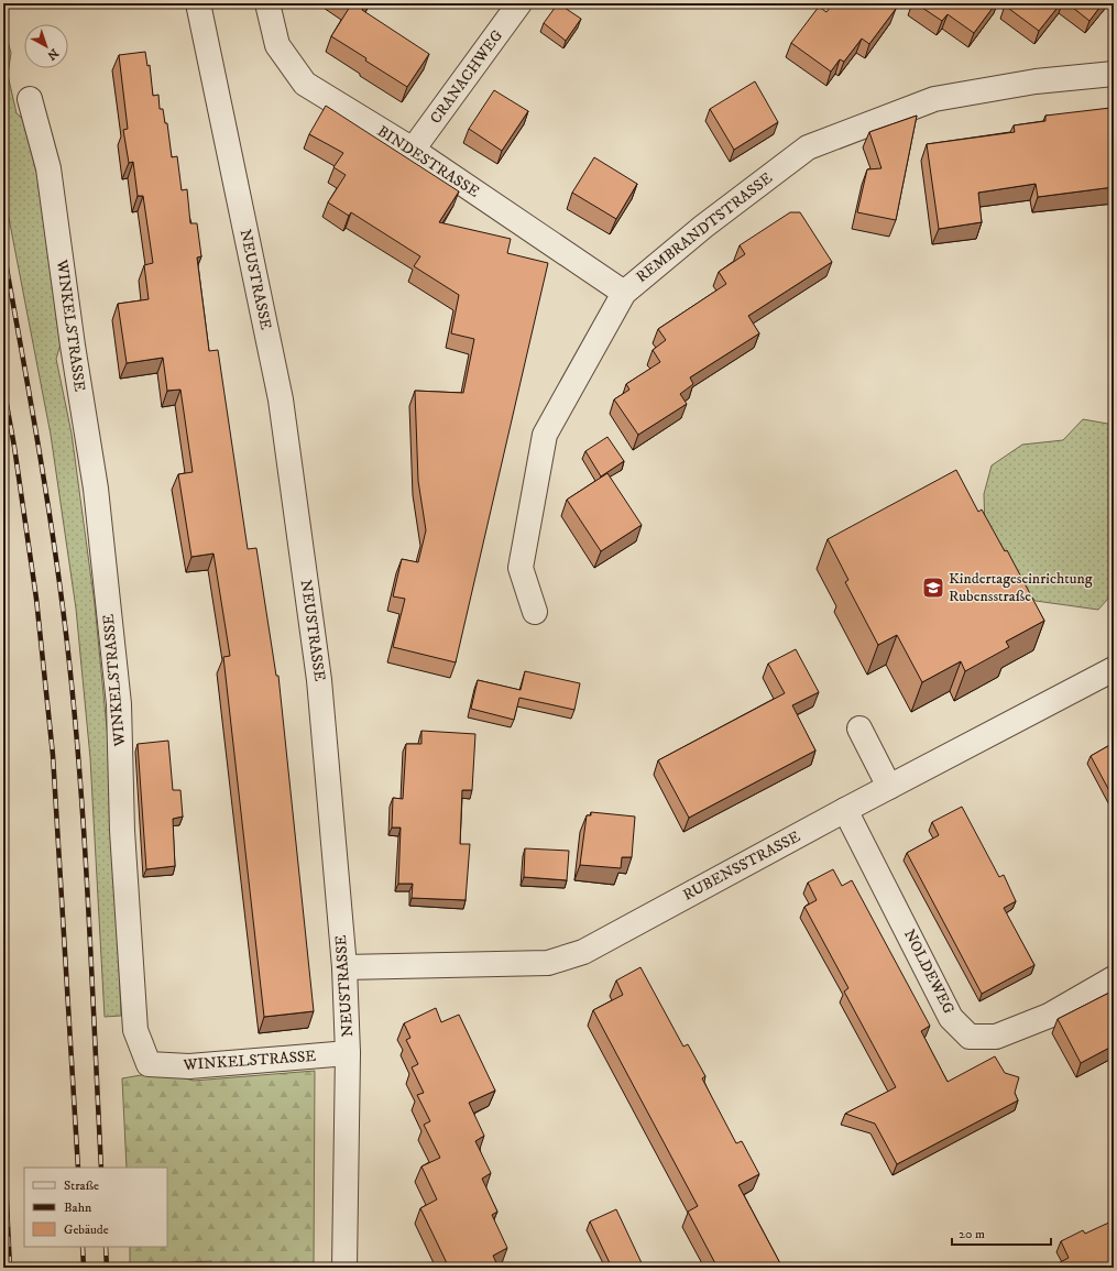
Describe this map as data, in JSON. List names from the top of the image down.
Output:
{
  "streets": {
    "street": [
      "CRANACHWEG",
      "BINDESTRASSE",
      "REMBRANDTSTRASSE",
      "NEUSTRASSE",
      "WINKELSTRASSE",
      "RUBENSSTRASSE",
      "NOLDEWEG"
    ]
  },
  "crossings": [
    ["CRANACHWEG", "BINDESTRASSE"],
    ["BINDESTRASSE", "REMBRANDTSTRASSE"],
    ["NEUSTRASSE", "WINKELSTRASSE"],
    ["NEUSTRASSE", "RUBENSSTRASSE"],
    ["RUBENSSTRASSE", "NOLDEWEG"]
  ],
  "places": {
    "school or university": ["Kindertageseinrichtung Rubensstraße"]
  },
  "legend": ["Straße", "Bahn", "Gebäude"],
  "scale_bar": "20 m",
  "north": "bottom right"
}
